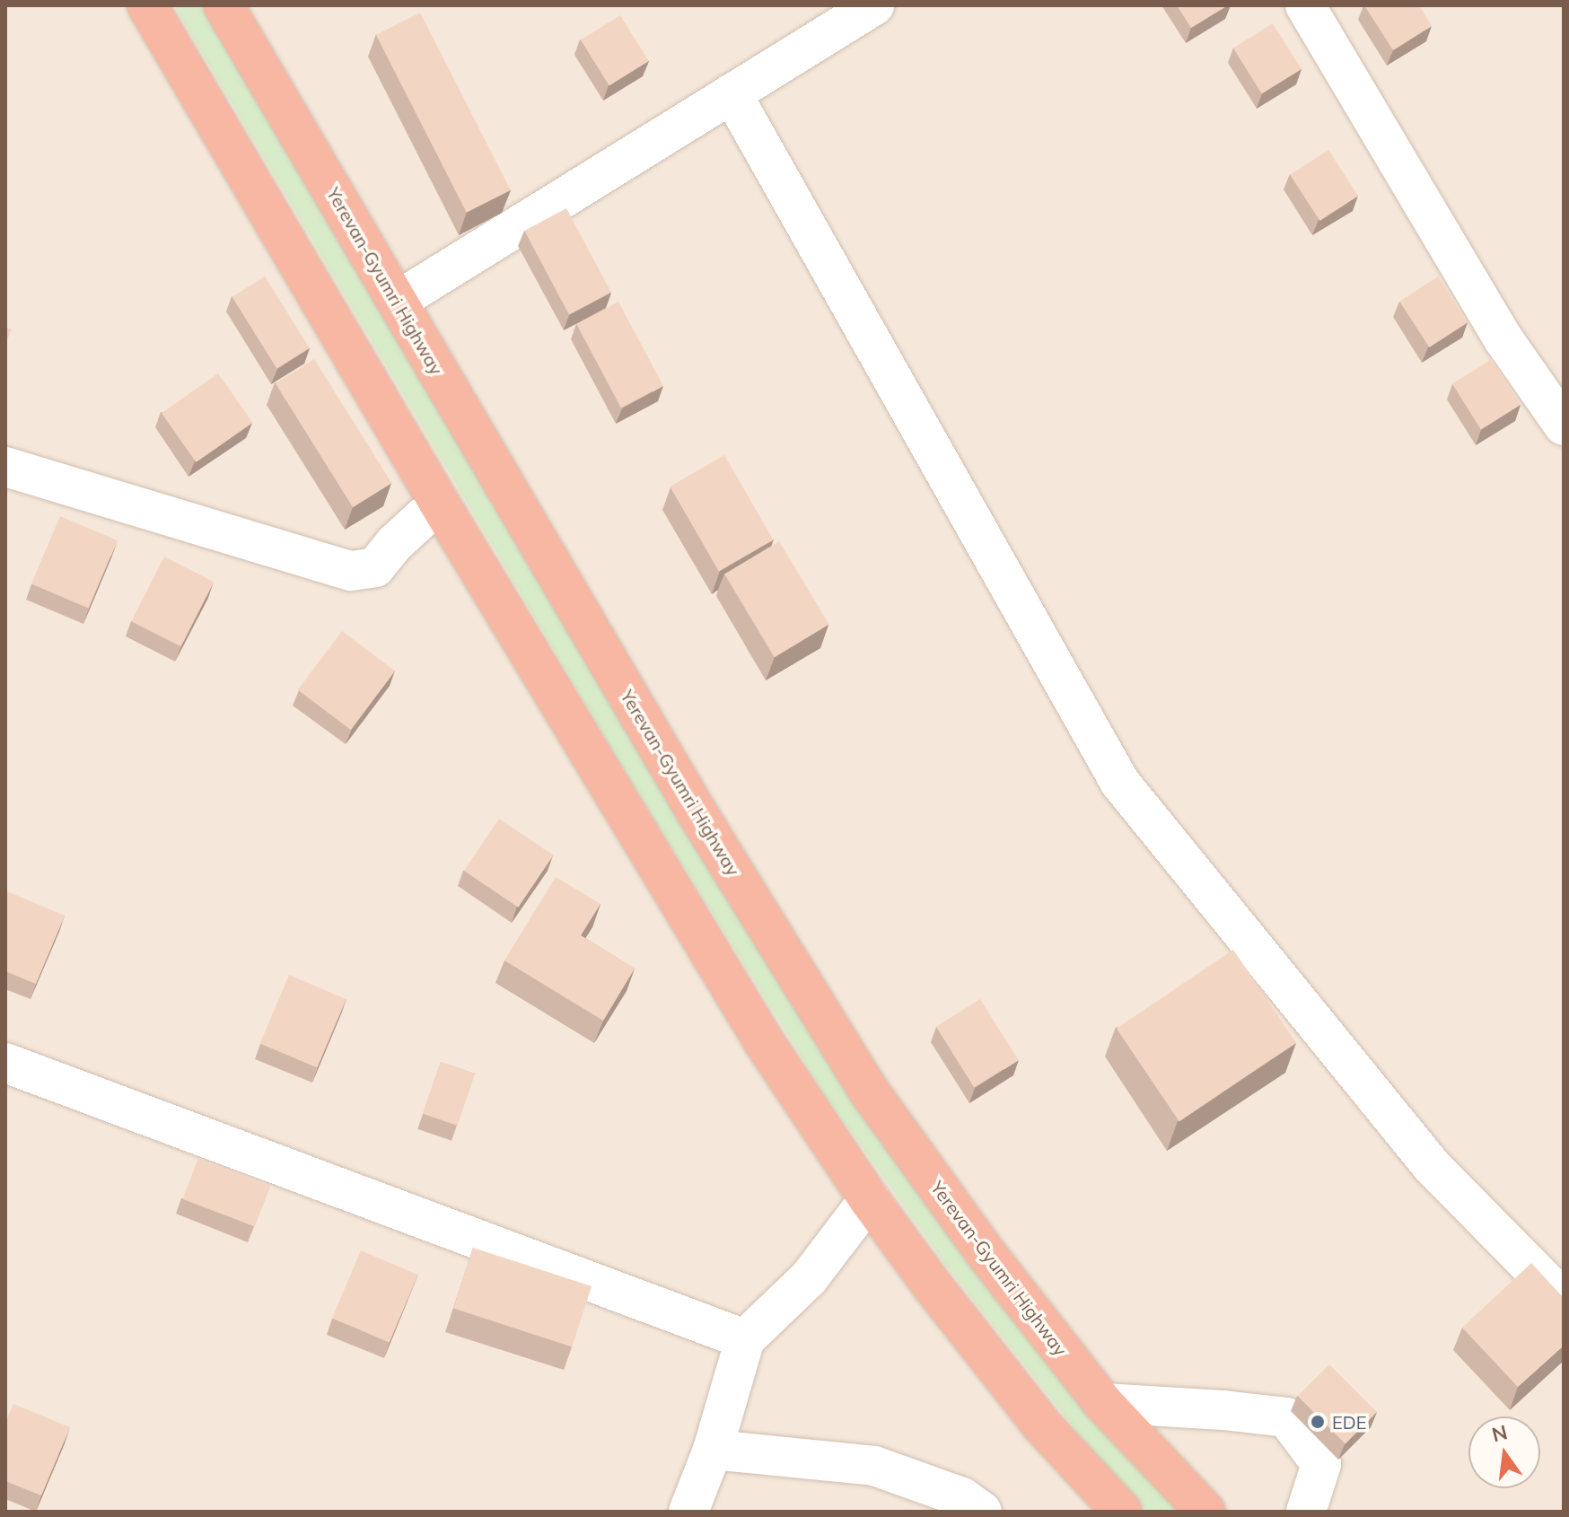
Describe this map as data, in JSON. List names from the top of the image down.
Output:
{
  "streets": {
    "highway": ["Yerevan-Gyumri Highway"]
  },
  "places": ["EDE"],
  "north": "top"
}
